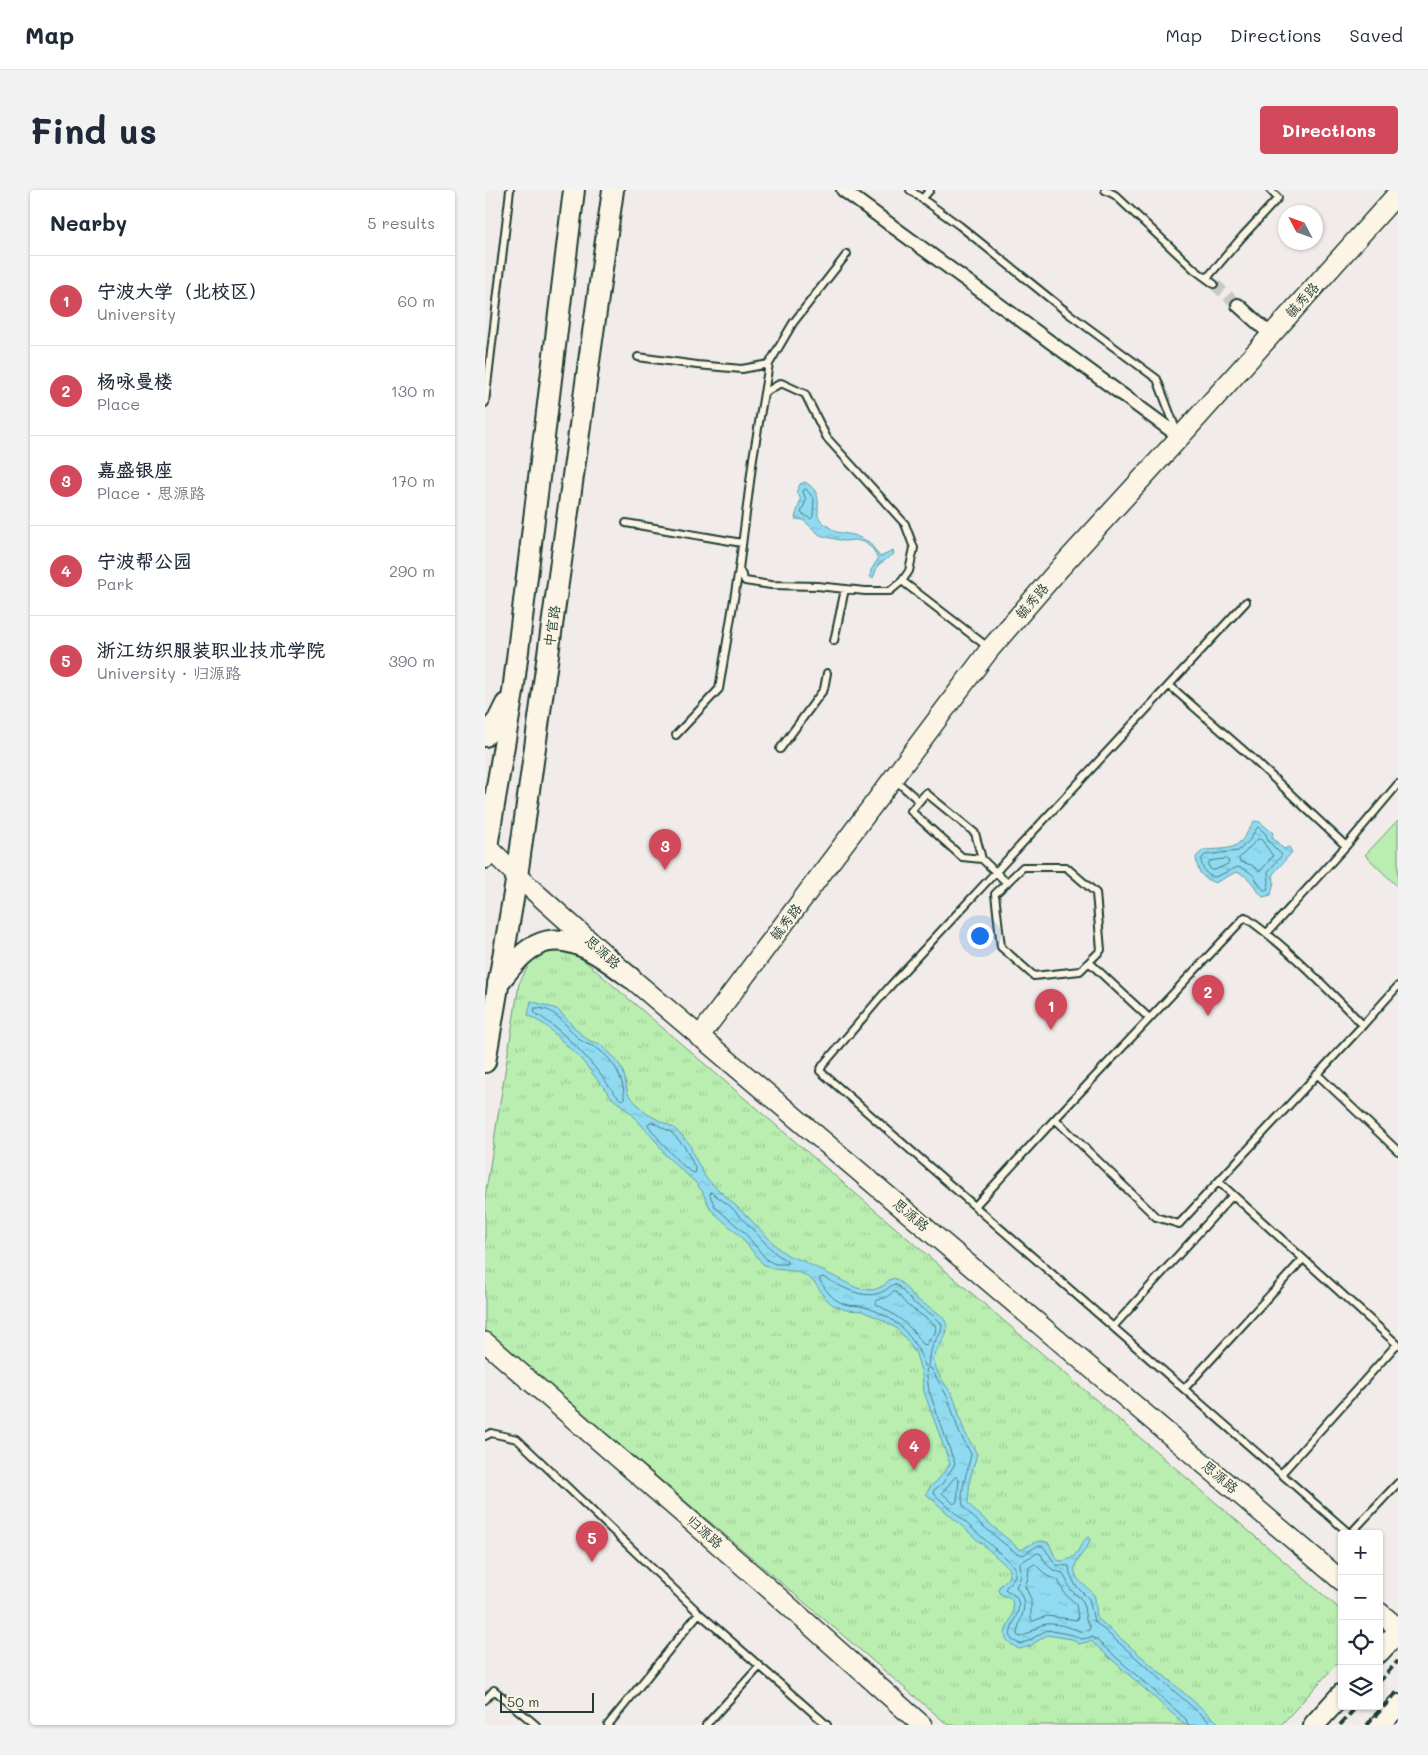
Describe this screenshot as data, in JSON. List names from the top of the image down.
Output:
{
  "streets": {
    "main road": ["中官路"],
    "street": ["毓秀路", "思源路", "归源路"]
  },
  "crossings": [
    ["毓秀路", "思源路"],
    ["中官路", "思源路"]
  ],
  "scale_bar": "50 m",
  "north": "top left",
  "page": {
    "header": "Map",
    "nav": ["Map", "Directions", "Saved"],
    "buttons": "Directions",
    "title": "Find us",
    "heading": ["Nearby", "5 results"],
    "list": [
      {
        "mark": "1",
        "name": "宁波大学（北校区）",
        "note": "University",
        "value": "60 m"
      },
      {
        "mark": "2",
        "name": "杨咏曼楼",
        "note": "Place",
        "value": "130 m"
      },
      {
        "mark": "3",
        "name": "嘉盛银座",
        "note": "Place · 思源路",
        "value": "170 m"
      },
      {
        "mark": "4",
        "name": "宁波帮公园",
        "note": "Park",
        "value": "290 m"
      },
      {
        "mark": "5",
        "name": "浙江纺织服装职业技术学院",
        "note": "University · 归源路",
        "value": "390 m"
      }
    ],
    "pins": [
      "3",
      "2",
      "1",
      "4",
      "5"
    ],
    "map_buttons": ["+", "−"],
    "scale": "50 m"
  }
}
